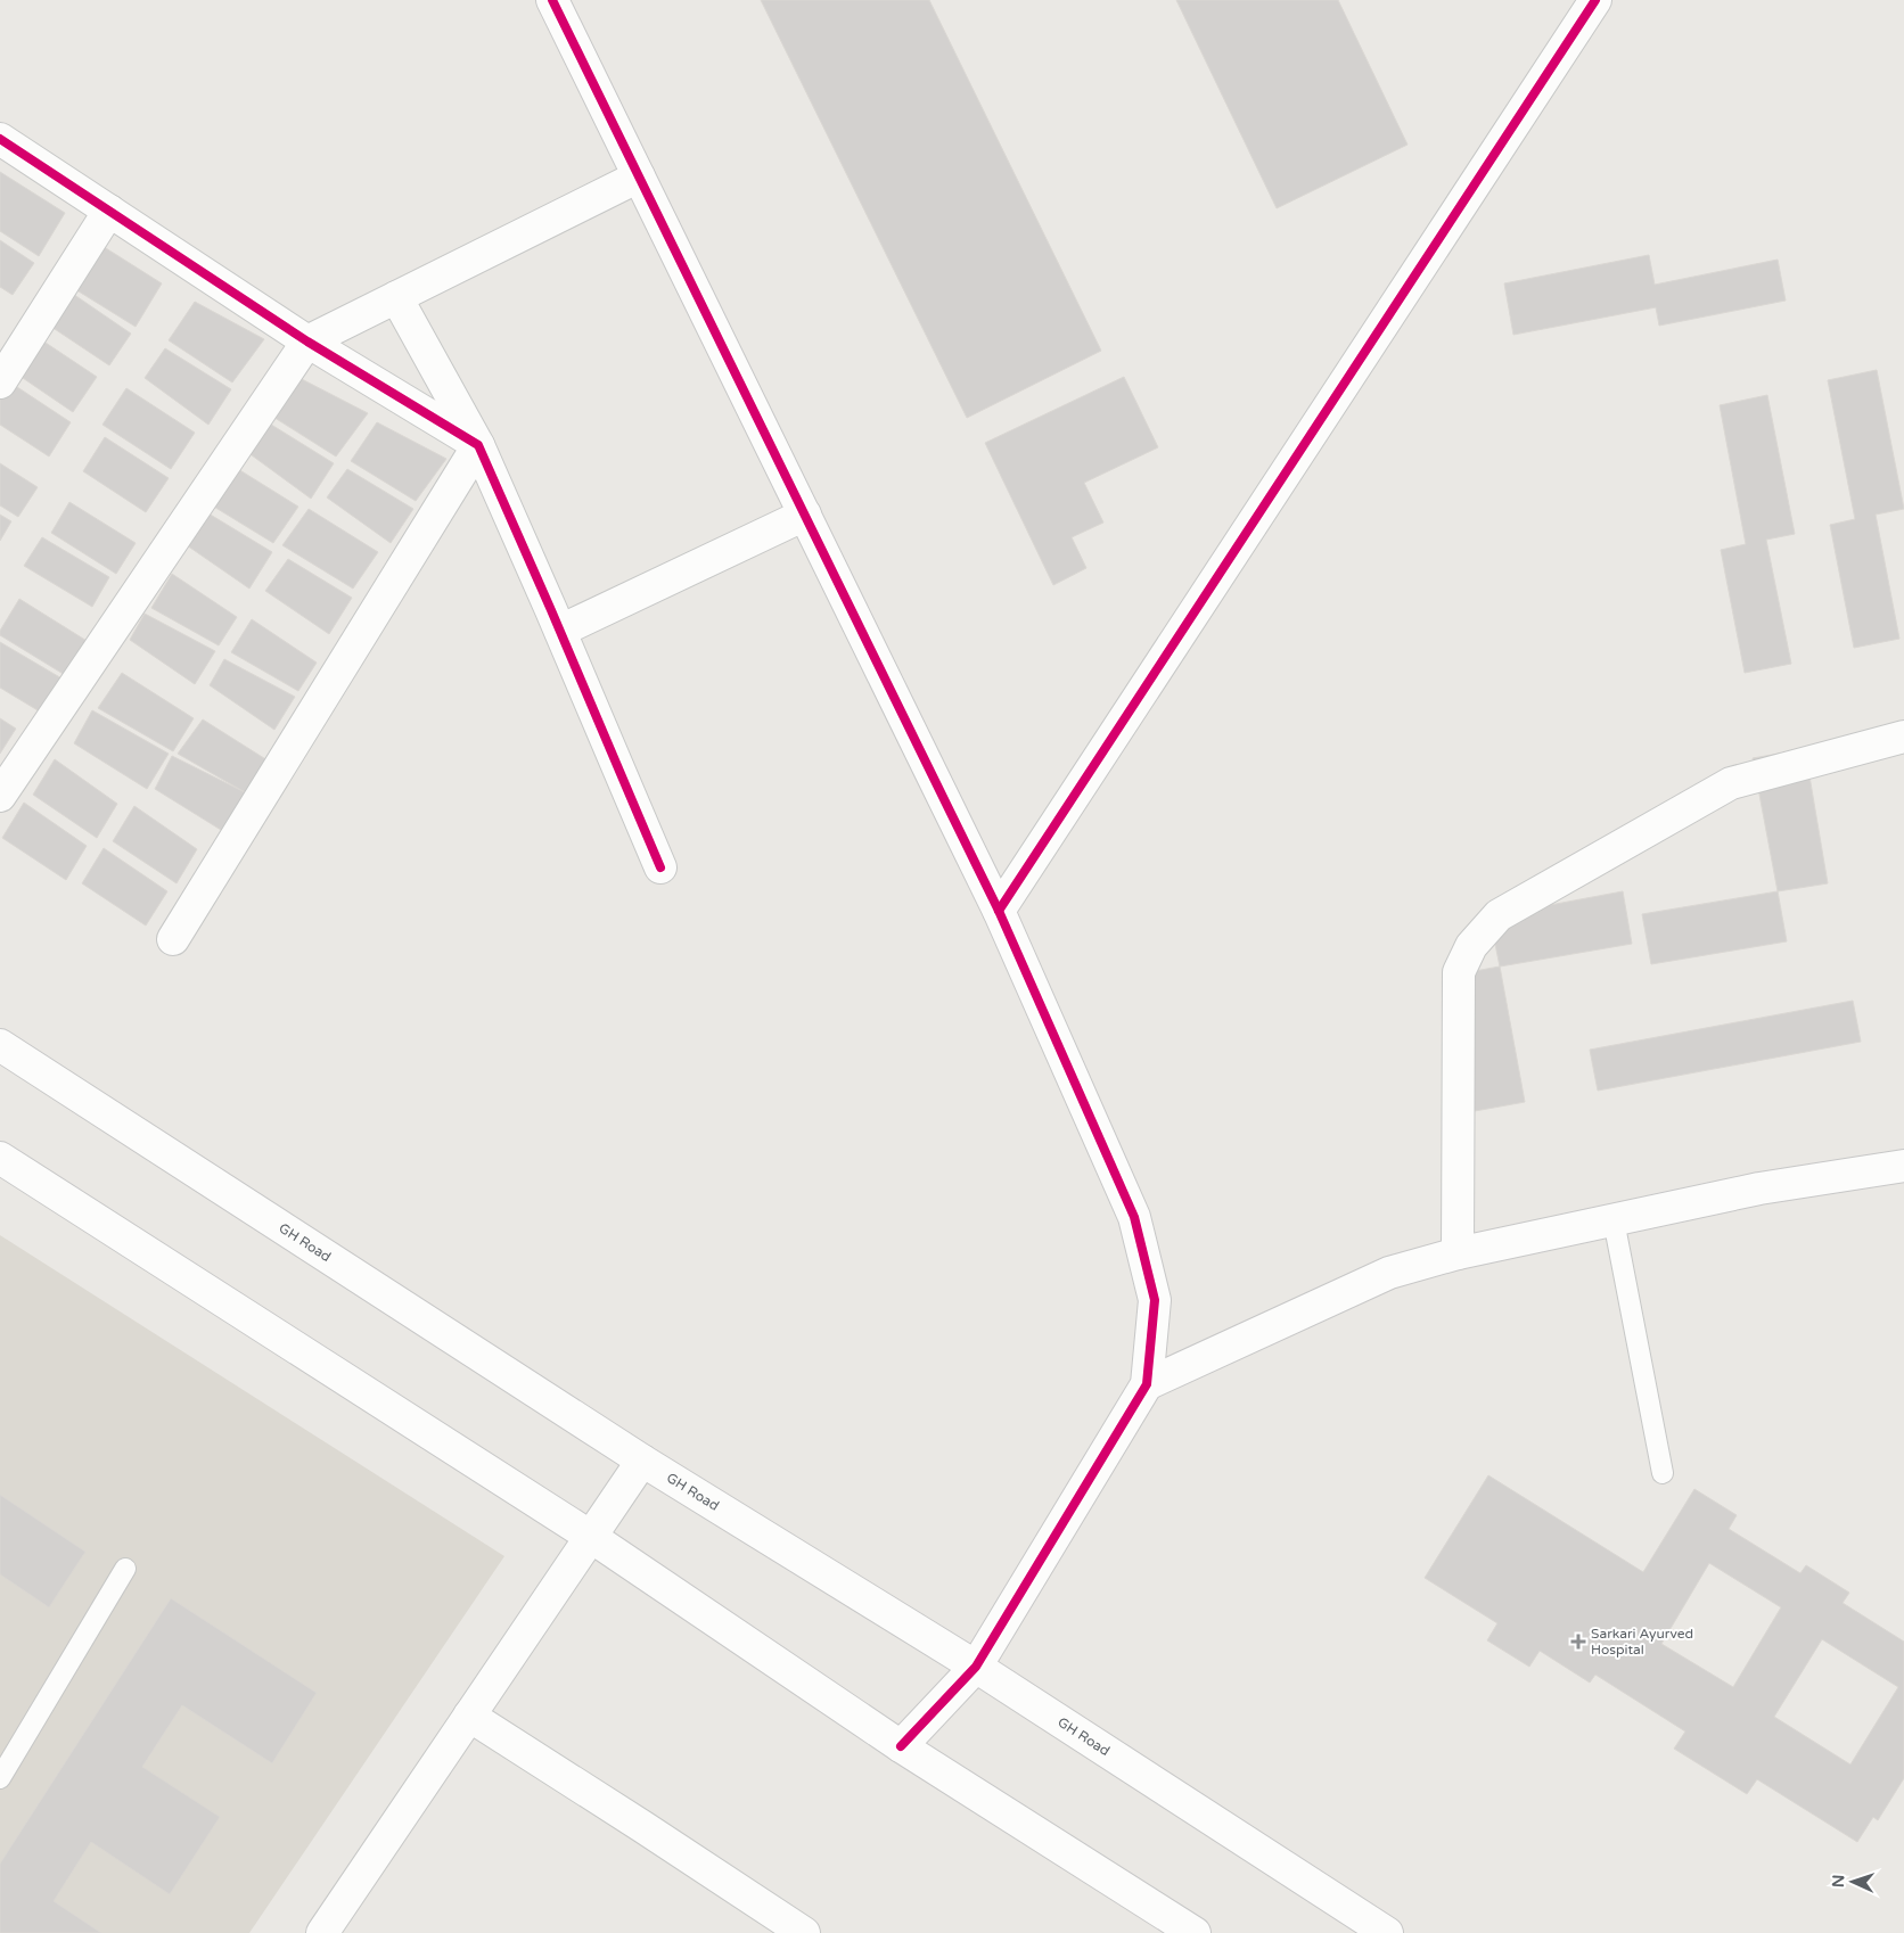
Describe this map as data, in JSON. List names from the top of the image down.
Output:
{
  "streets": {
    "street": ["GH Road"]
  },
  "places": {
    "health": ["Sarkari Ayurved Hospital"]
  },
  "north": "left"
}
